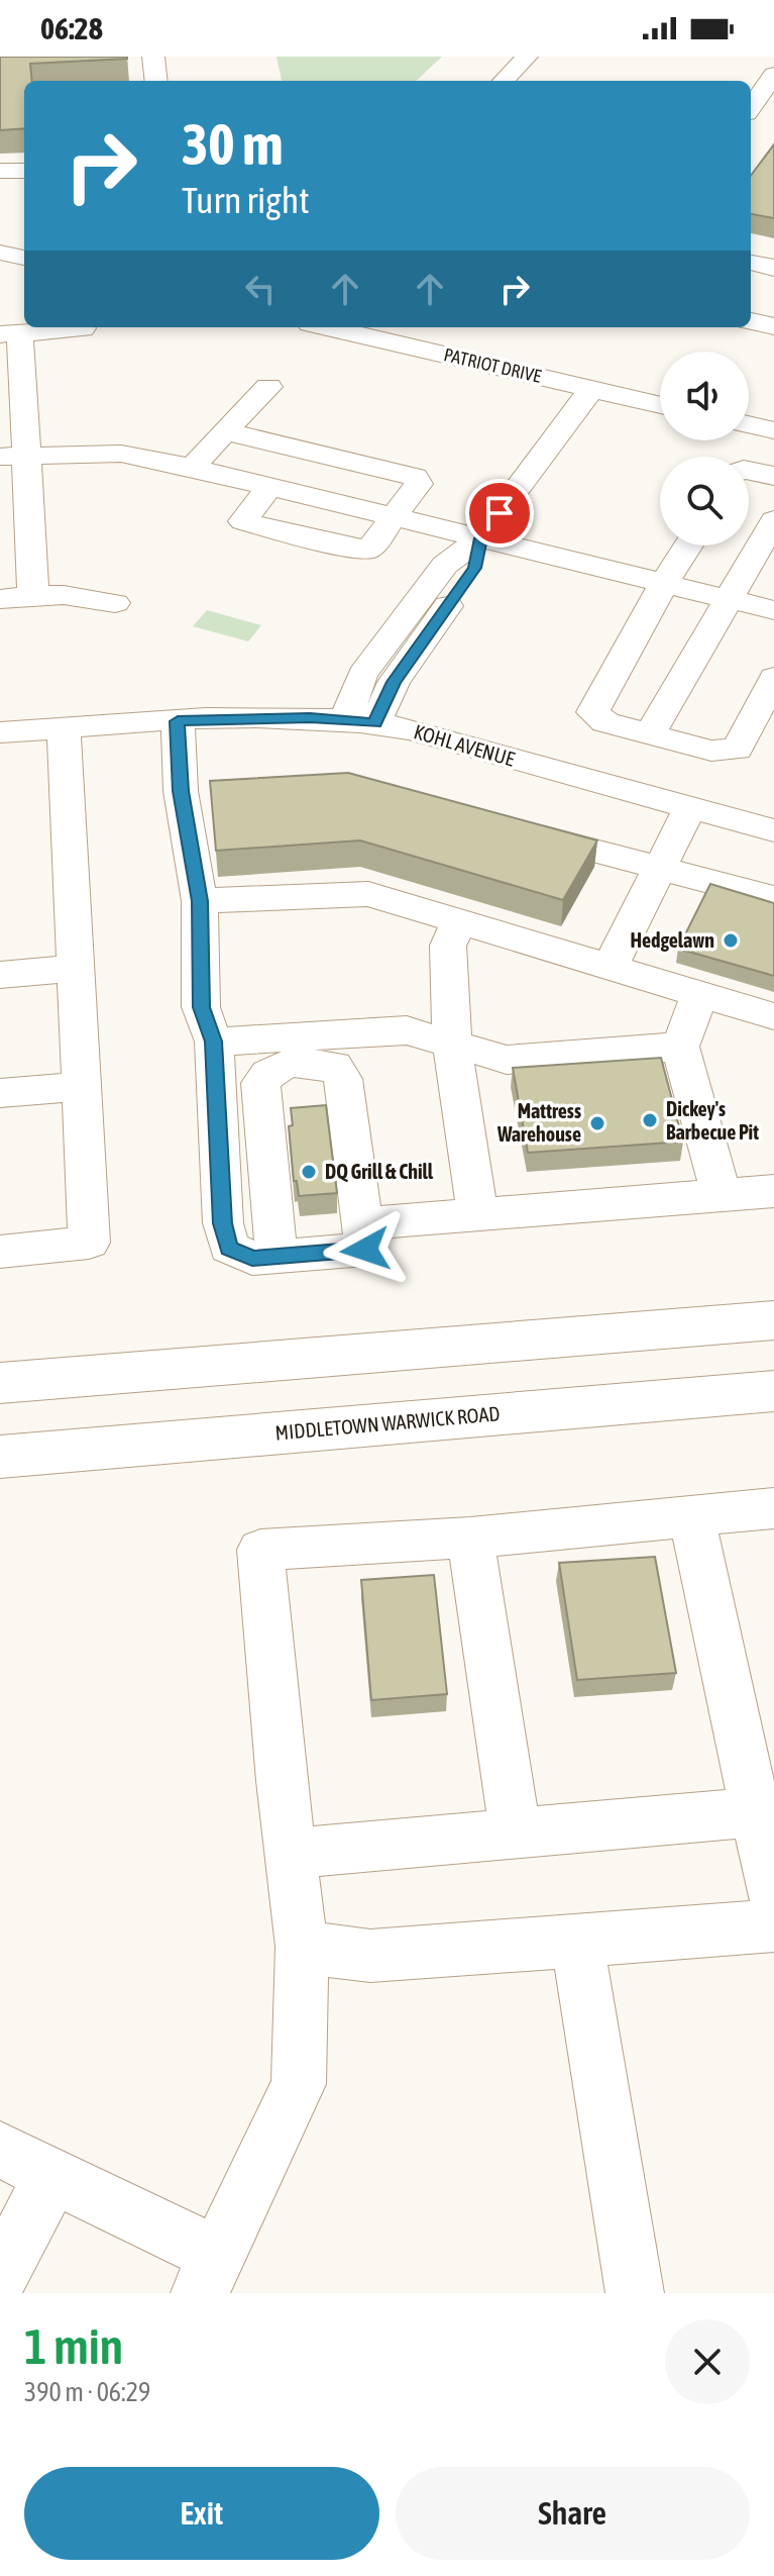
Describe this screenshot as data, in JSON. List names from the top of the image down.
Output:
{
  "streets": {
    "main road": ["MIDDLETOWN WARWICK ROAD"],
    "street": ["PATRIOT DRIVE", "KOHL AVENUE"]
  },
  "places": [
    "Hedgelawn",
    "Dickey's Barbecue Pit",
    "Mattress Warehouse",
    "DQ Grill & Chill"
  ],
  "page": {
    "status": "06:28",
    "turn": ["30 m", "Turn right"],
    "heading": ["1 min", "390 m · 06:29"],
    "buttons": ["Exit", "Share"]
  }
}
